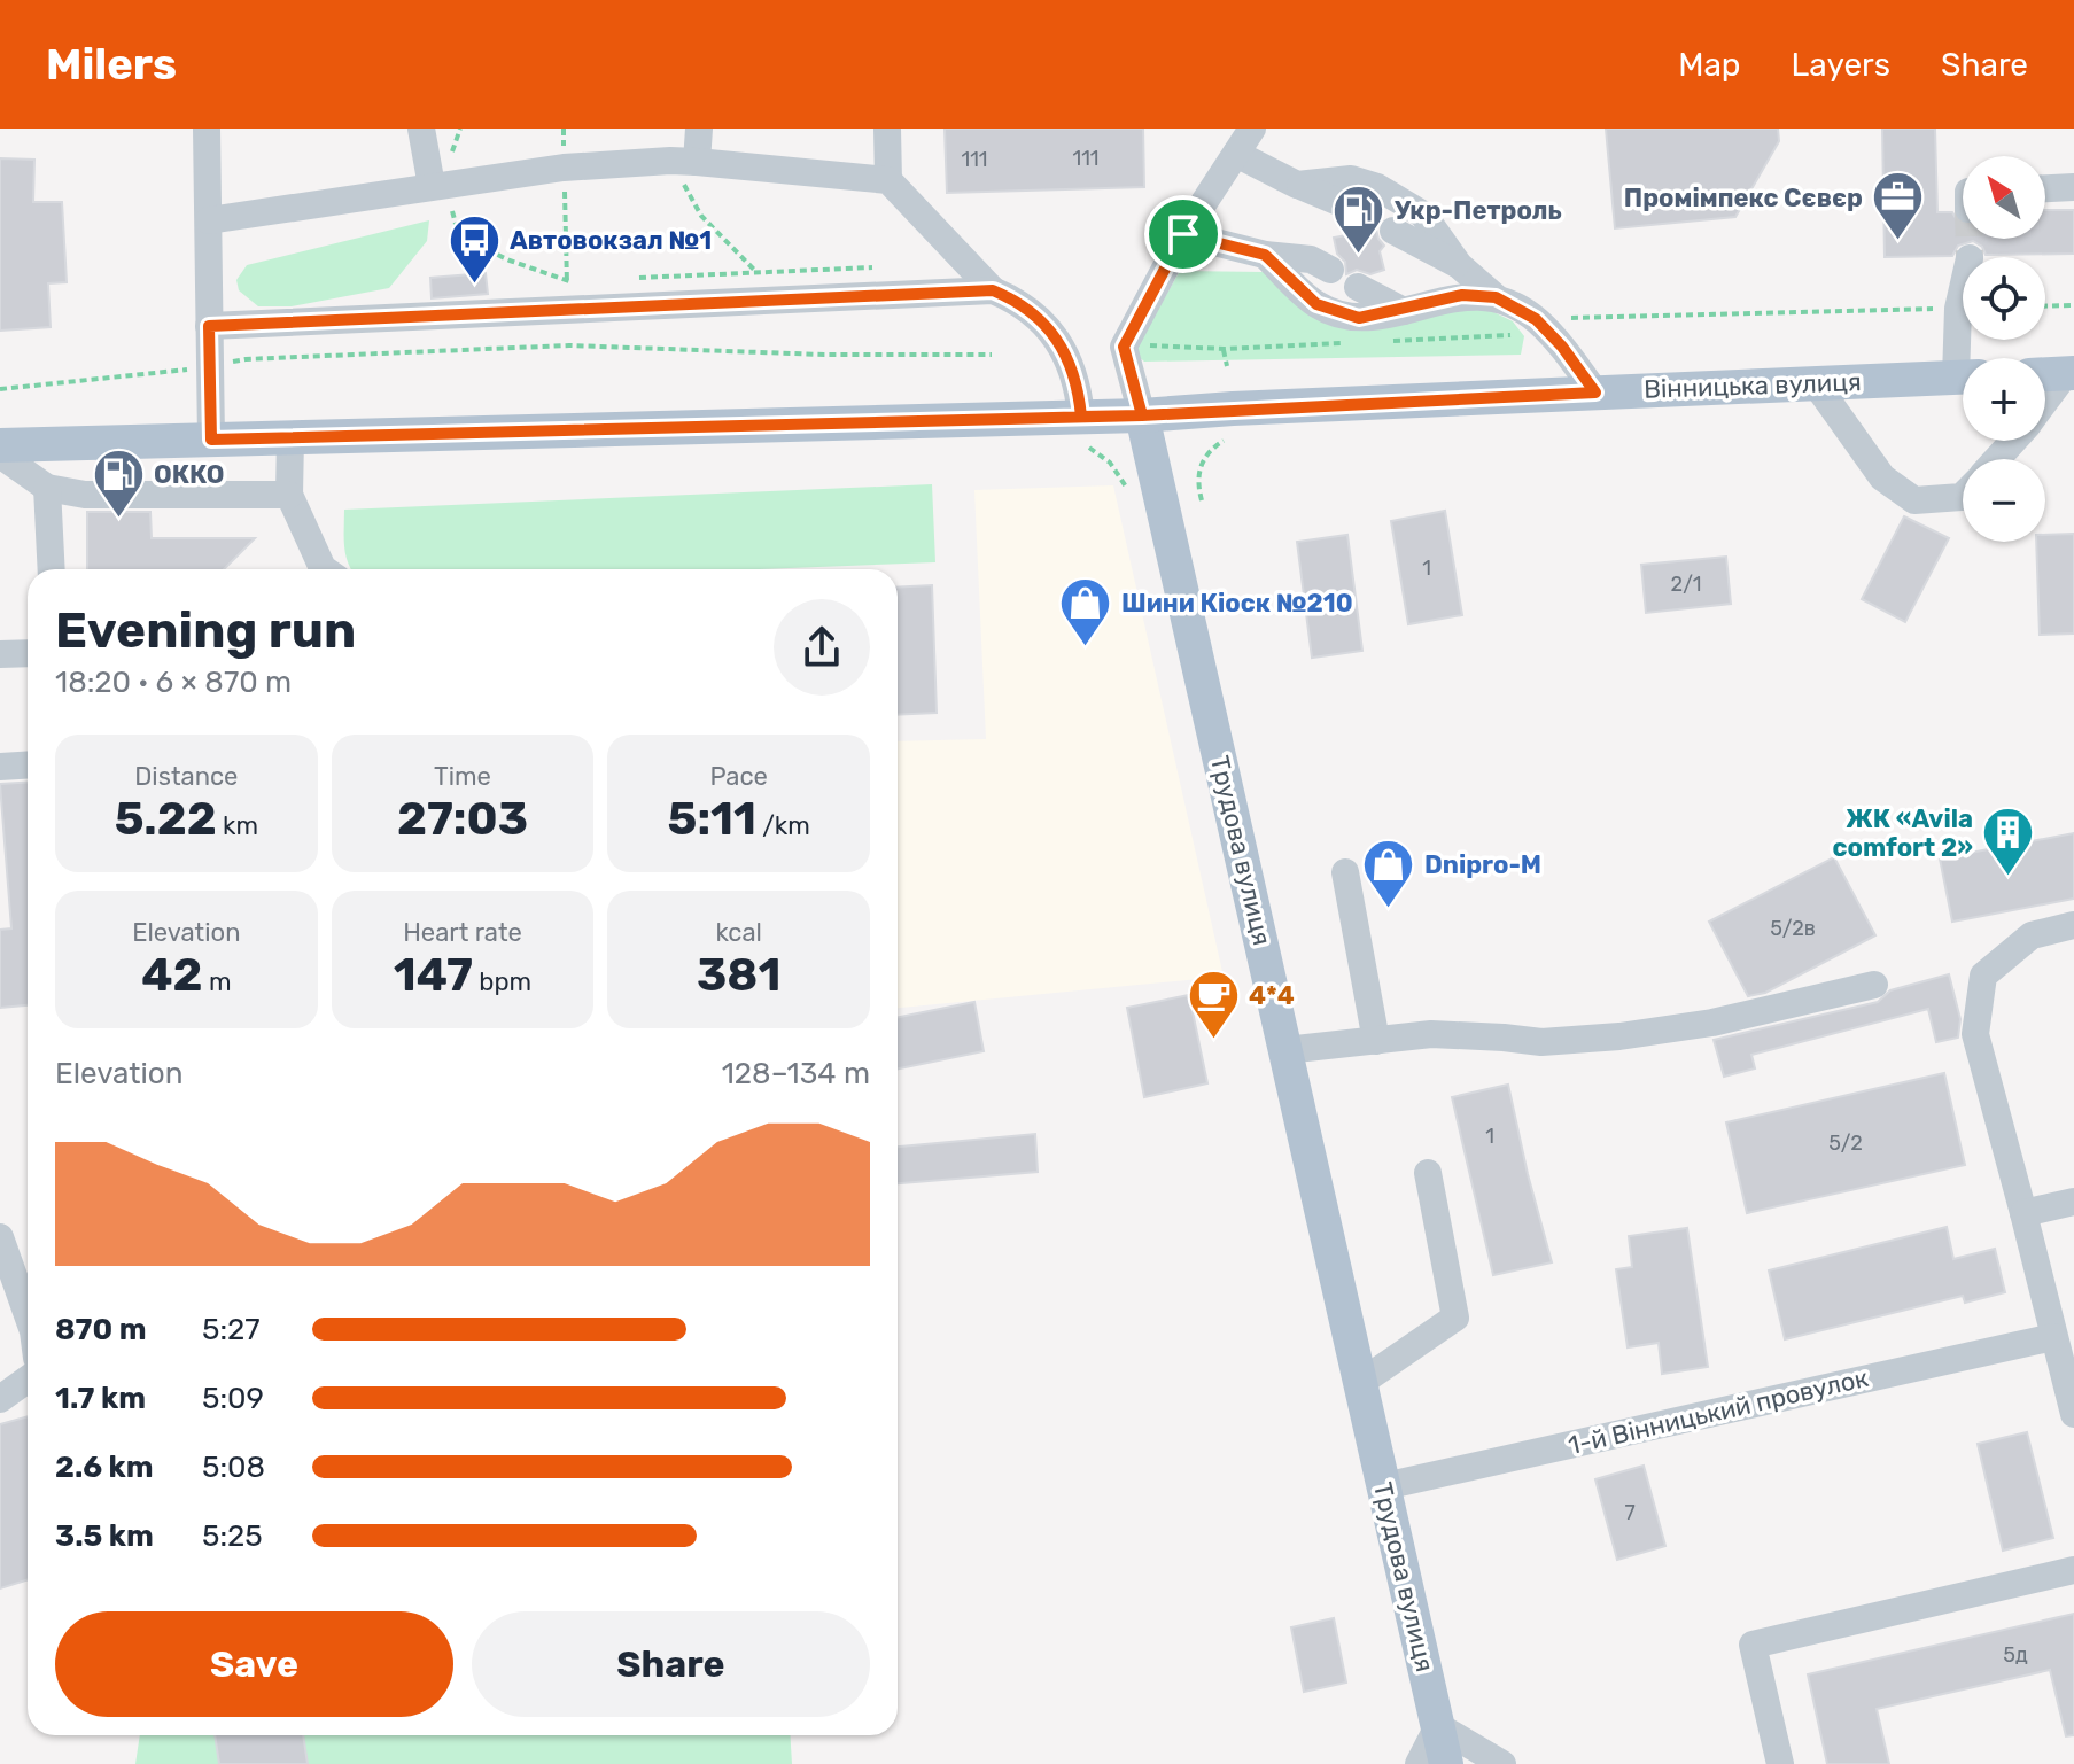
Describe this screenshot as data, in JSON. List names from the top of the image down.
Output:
{
  "streets": {
    "main road": ["Вінницька вулиця", "Трудова вулиця"],
    "street": ["1-й Вінницький провулок"]
  },
  "crossings": [
    ["Вінницька вулиця", "Трудова вулиця"],
    ["Трудова вулиця", "1-й Вінницький провулок"]
  ],
  "places": {
    "office": ["Промімпекс Сєвєр"],
    "fuel station": ["Укр-Петроль", "ОККО"],
    "bus stop": ["Автовокзал №1"],
    "shop": ["Шини Кіоск №210", "Dnipro-M"],
    "building": ["ЖК «Avila comfort 2»"],
    "cafe": ["4*4"]
  },
  "house_numbers": [
    "111",
    "111",
    "1",
    "2/1",
    "5/2в",
    "1",
    "5/2",
    "7",
    "5д"
  ],
  "north": "top left",
  "page": {
    "header": "Milers",
    "nav": ["Map", "Layers", "Share"],
    "map_buttons": ["+", "−"],
    "heading": ["Evening run", "18:20 · 6 × 870 m"],
    "stats": [
      ["Distance", "5.22 km"],
      ["Time", "27:03"],
      ["Pace", "5:11 /km"],
      ["Elevation", "42 m"],
      ["Heart rate", "147 bpm"],
      ["kcal", "381"]
    ],
    "chart": ["Elevation", "128–134 m"],
    "list": [
      {
        "name": "870 m",
        "note": "5:27"
      },
      {
        "name": "1.7 km",
        "note": "5:09"
      },
      {
        "name": "2.6 km",
        "note": "5:08"
      },
      {
        "name": "3.5 km",
        "note": "5:25"
      }
    ],
    "buttons": ["Save", "Share"]
  }
}
